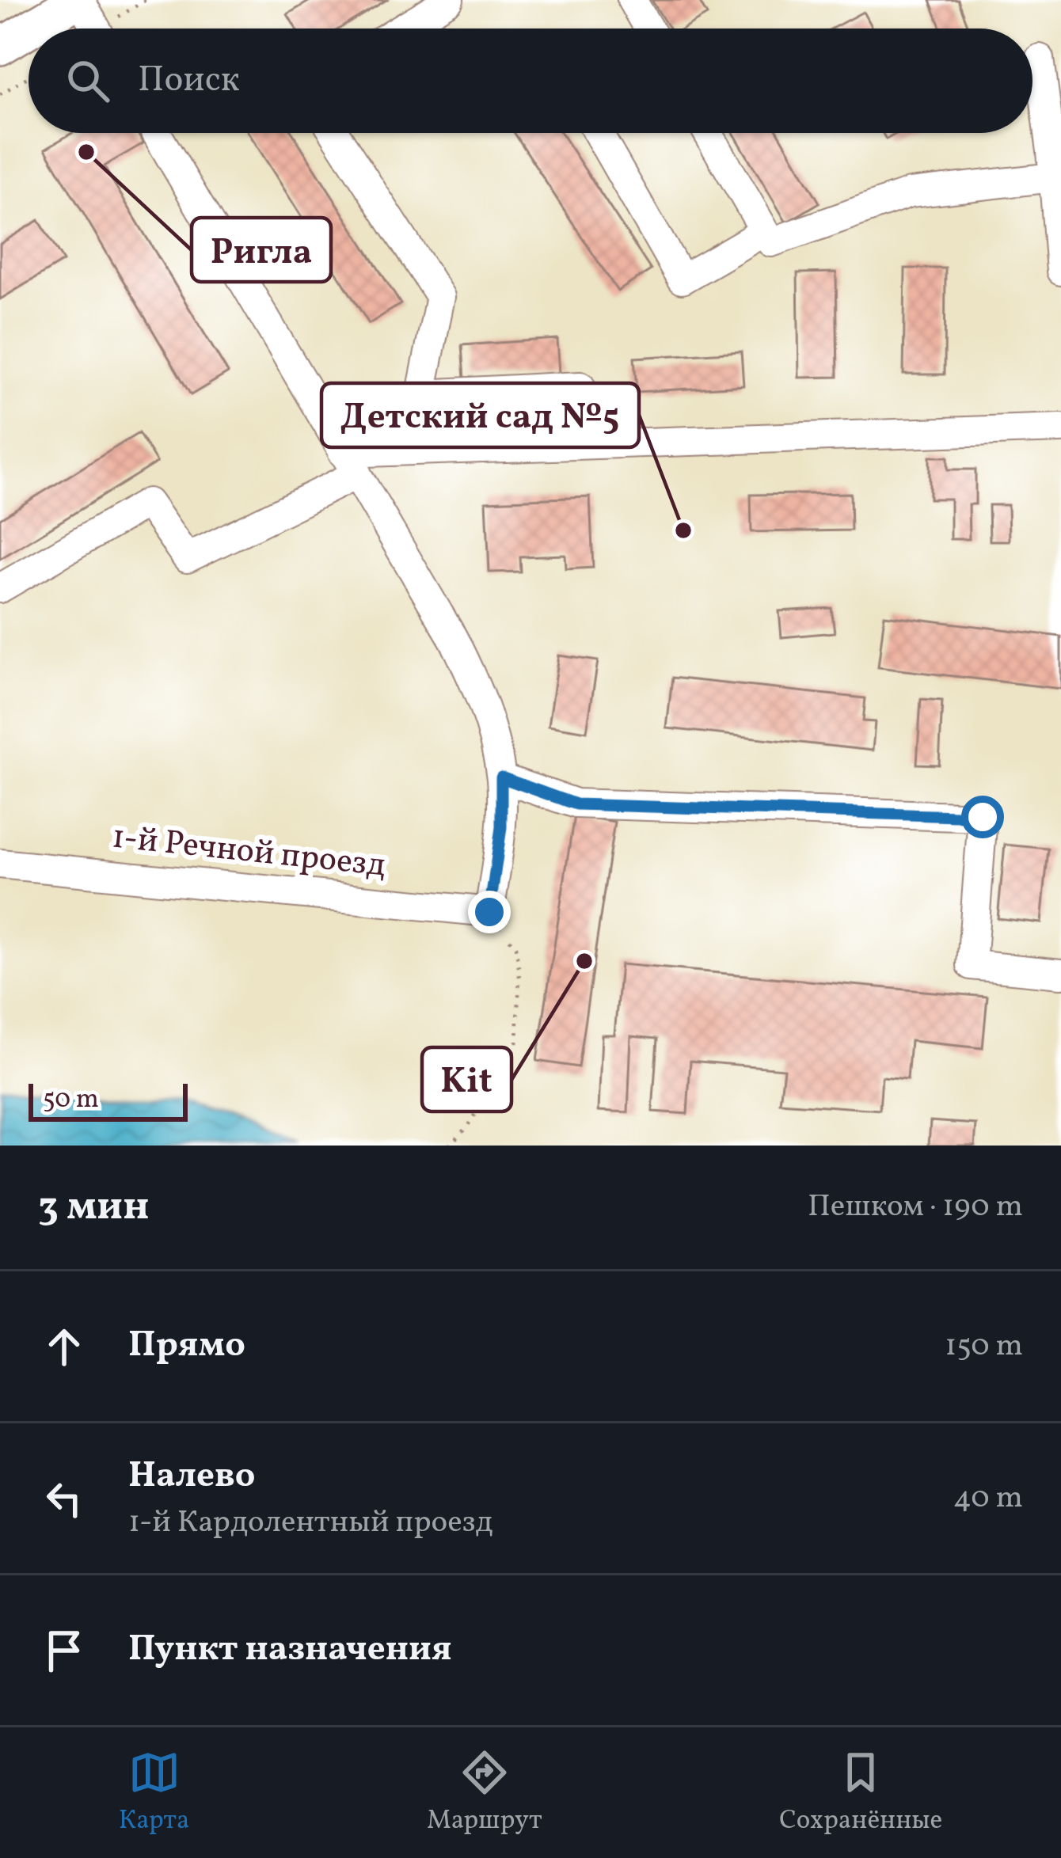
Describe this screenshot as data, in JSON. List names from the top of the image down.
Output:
{
  "streets": {
    "street": ["1-й Речной проезд"]
  },
  "places": ["Ригла", "Детский сад №5", "Kit"],
  "scale_bar": "50 m",
  "page": {
    "search": "Поиск",
    "scale": "50 m",
    "heading": ["3 мин", "Пешком · 190 m"],
    "list": [
      ["Прямо", "150 m"],
      ["Налево", "1-й Кардолентный проезд", "40 m"],
      "Пункт назначения"
    ],
    "nav": ["Карта", "Маршрут", "Сохранённые"]
  }
}
